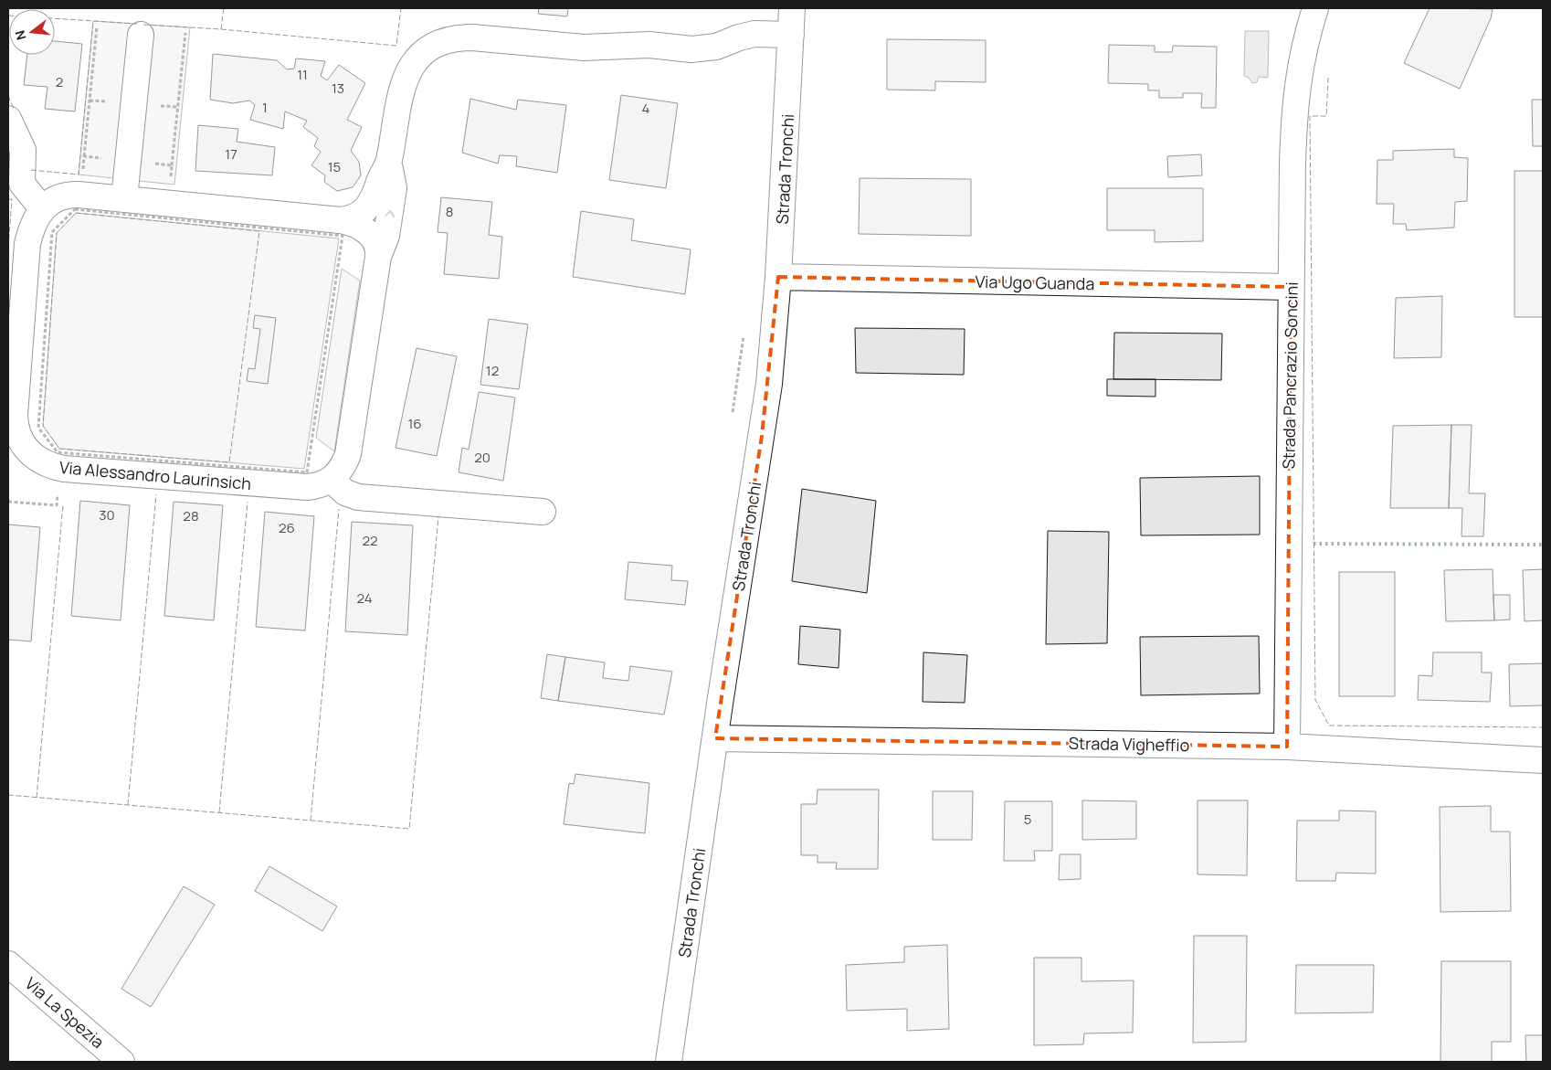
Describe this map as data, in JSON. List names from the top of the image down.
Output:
{
  "streets": {
    "street": [
      "Strada Tronchi",
      "Via Ugo Guanda",
      "Strada Pancrazio Soncini",
      "Via Alessandro Laurinsich",
      "Strada Vigheffio",
      "Via La Spezia"
    ]
  },
  "crossings": [
    ["Strada Tronchi", "Via Ugo Guanda"],
    ["Strada Tronchi", "Strada Vigheffio"],
    ["Via Ugo Guanda", "Strada Pancrazio Soncini"],
    ["Strada Pancrazio Soncini", "Strada Vigheffio"]
  ],
  "house_numbers": [
    "11",
    "2",
    "13",
    "1",
    "4",
    "17",
    "15",
    "8",
    "12",
    "16",
    "20",
    "30",
    "28",
    "26",
    "22",
    "24",
    "5"
  ],
  "north": "left"
}
